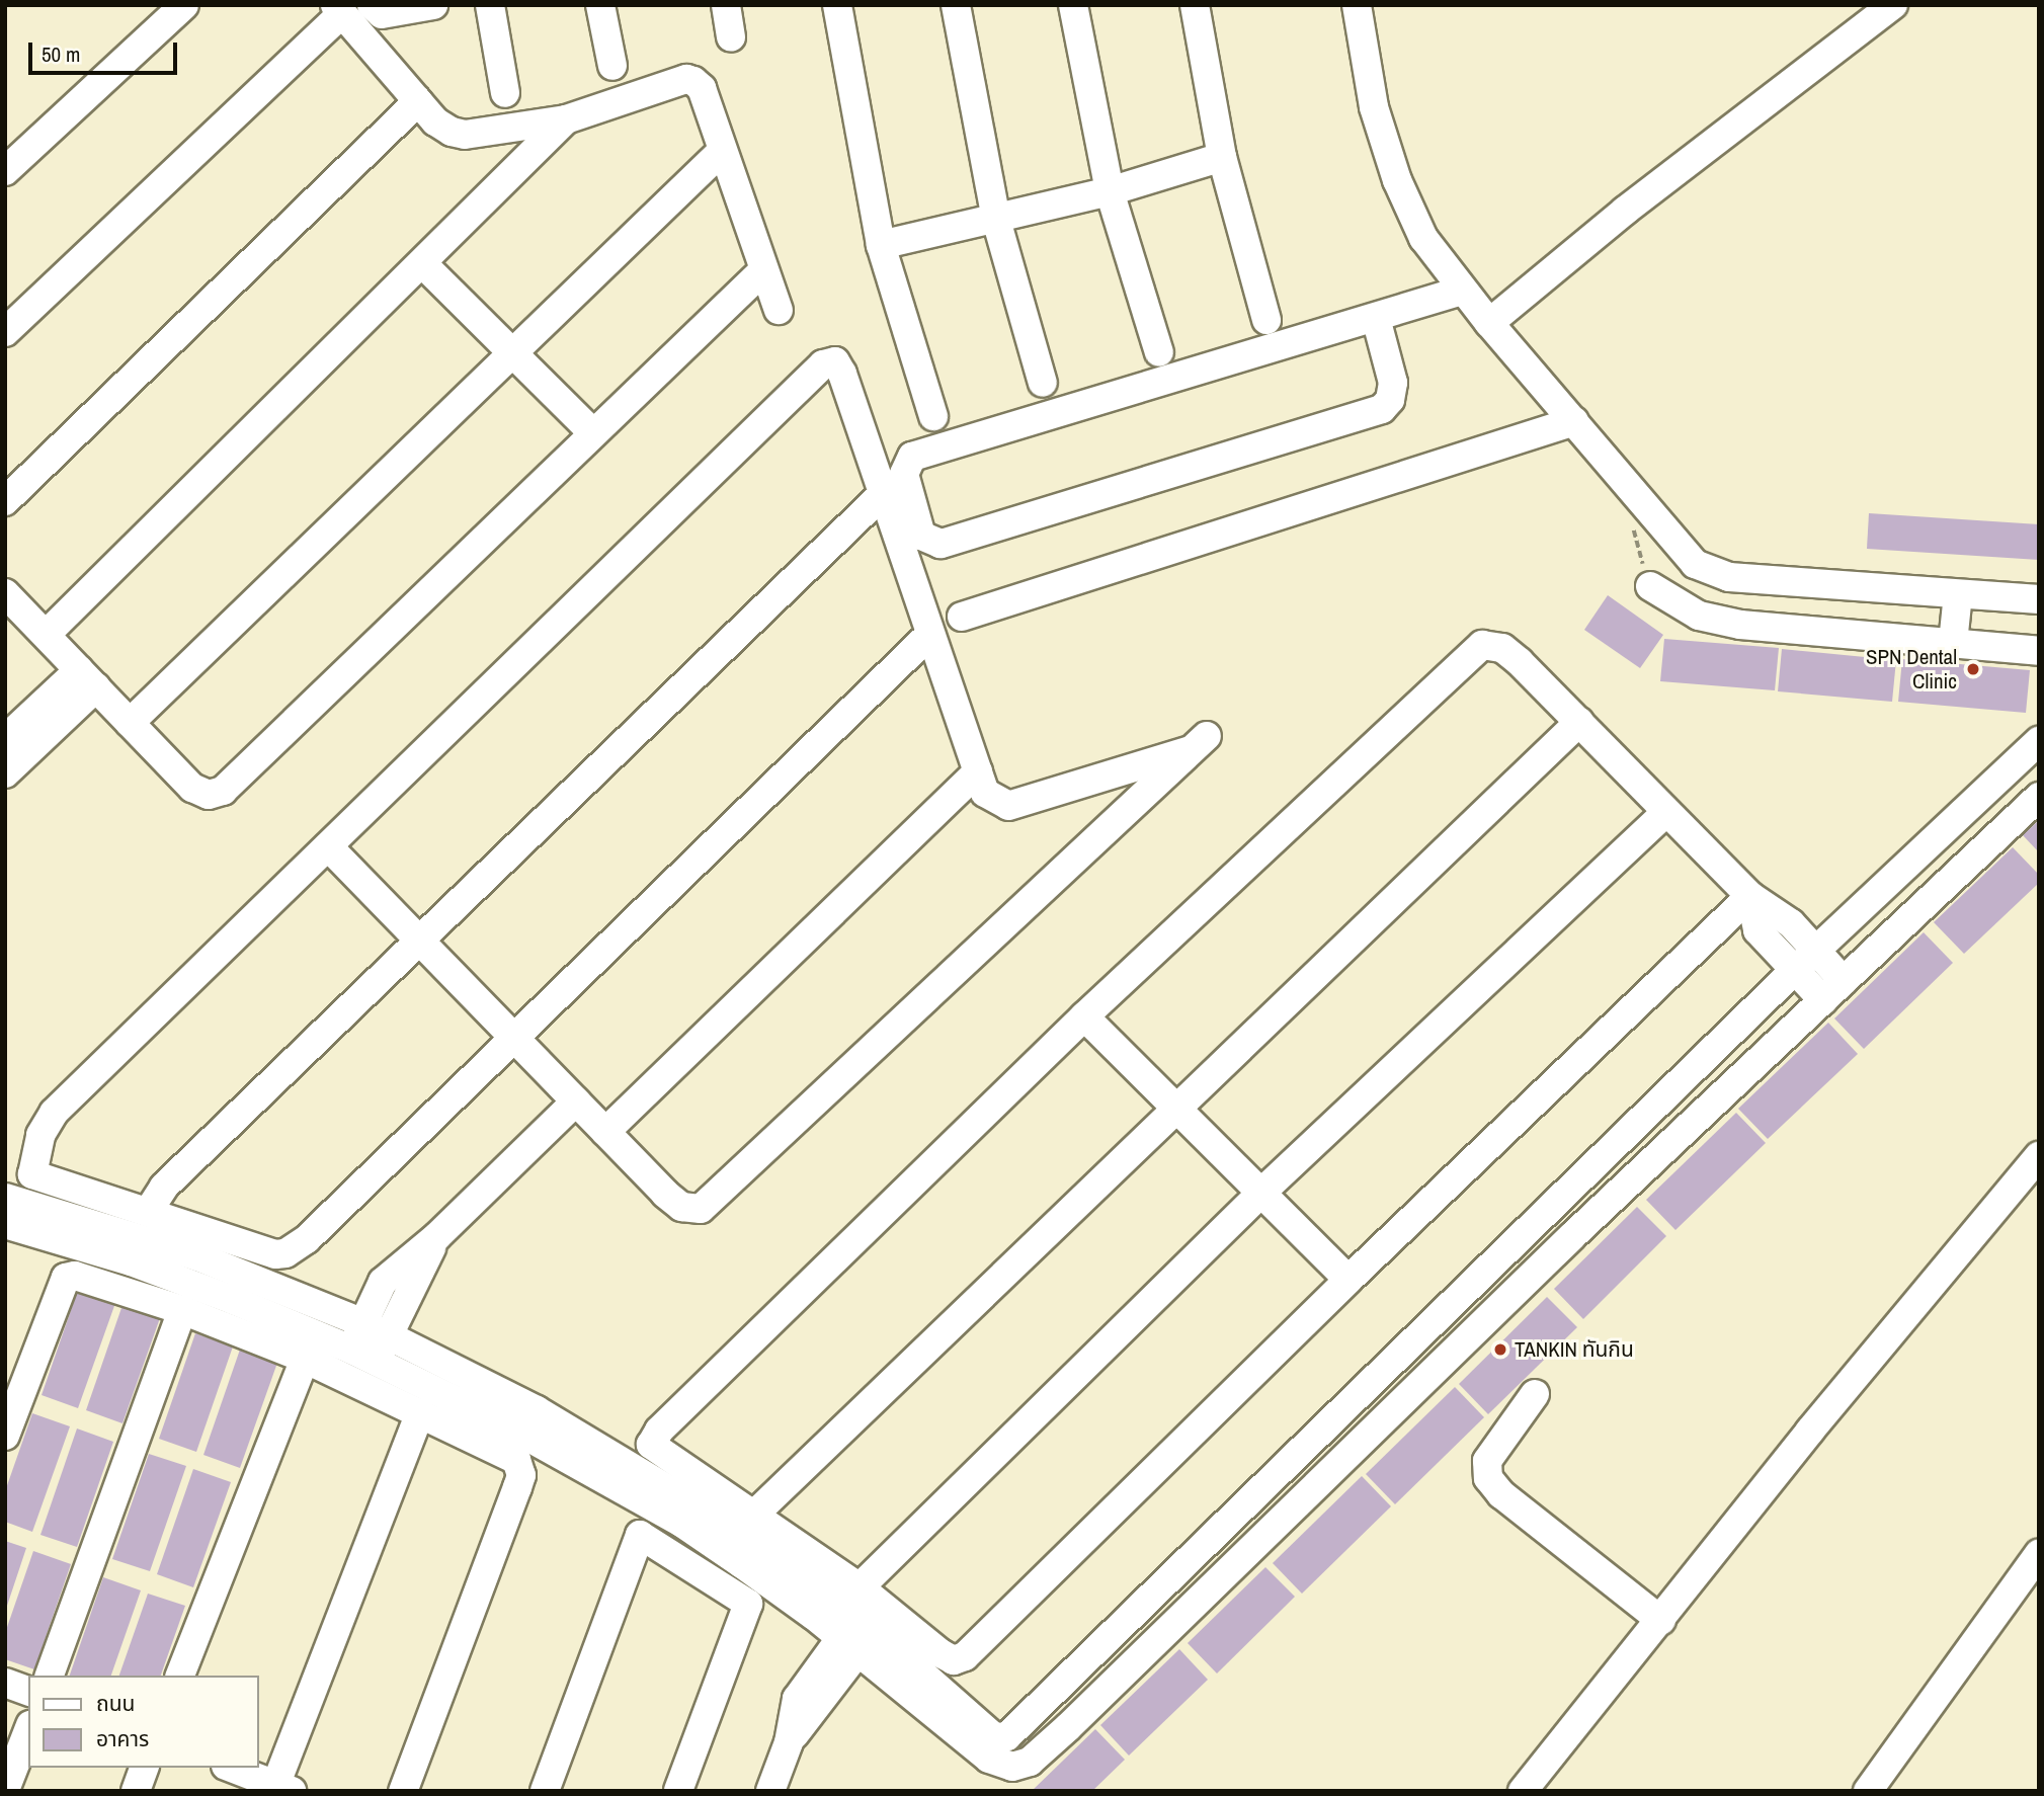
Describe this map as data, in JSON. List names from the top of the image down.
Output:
{
  "places": ["SPN Dental Clinic", "TANKIN ทันกิน"],
  "legend": ["ถนน", "อาคาร"],
  "scale_bar": "50 m"
}
